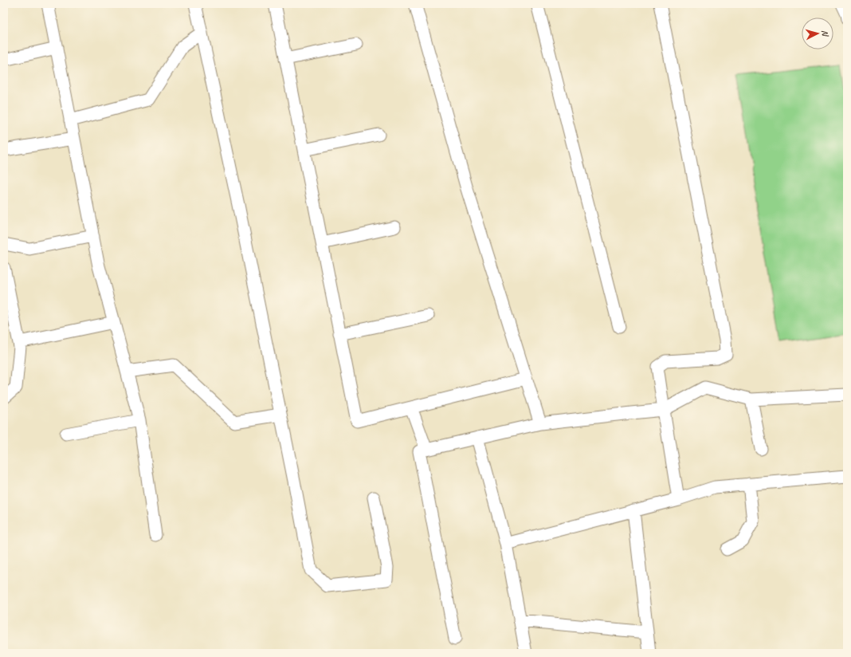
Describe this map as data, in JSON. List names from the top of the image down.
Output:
{
  "north": "right"
}
